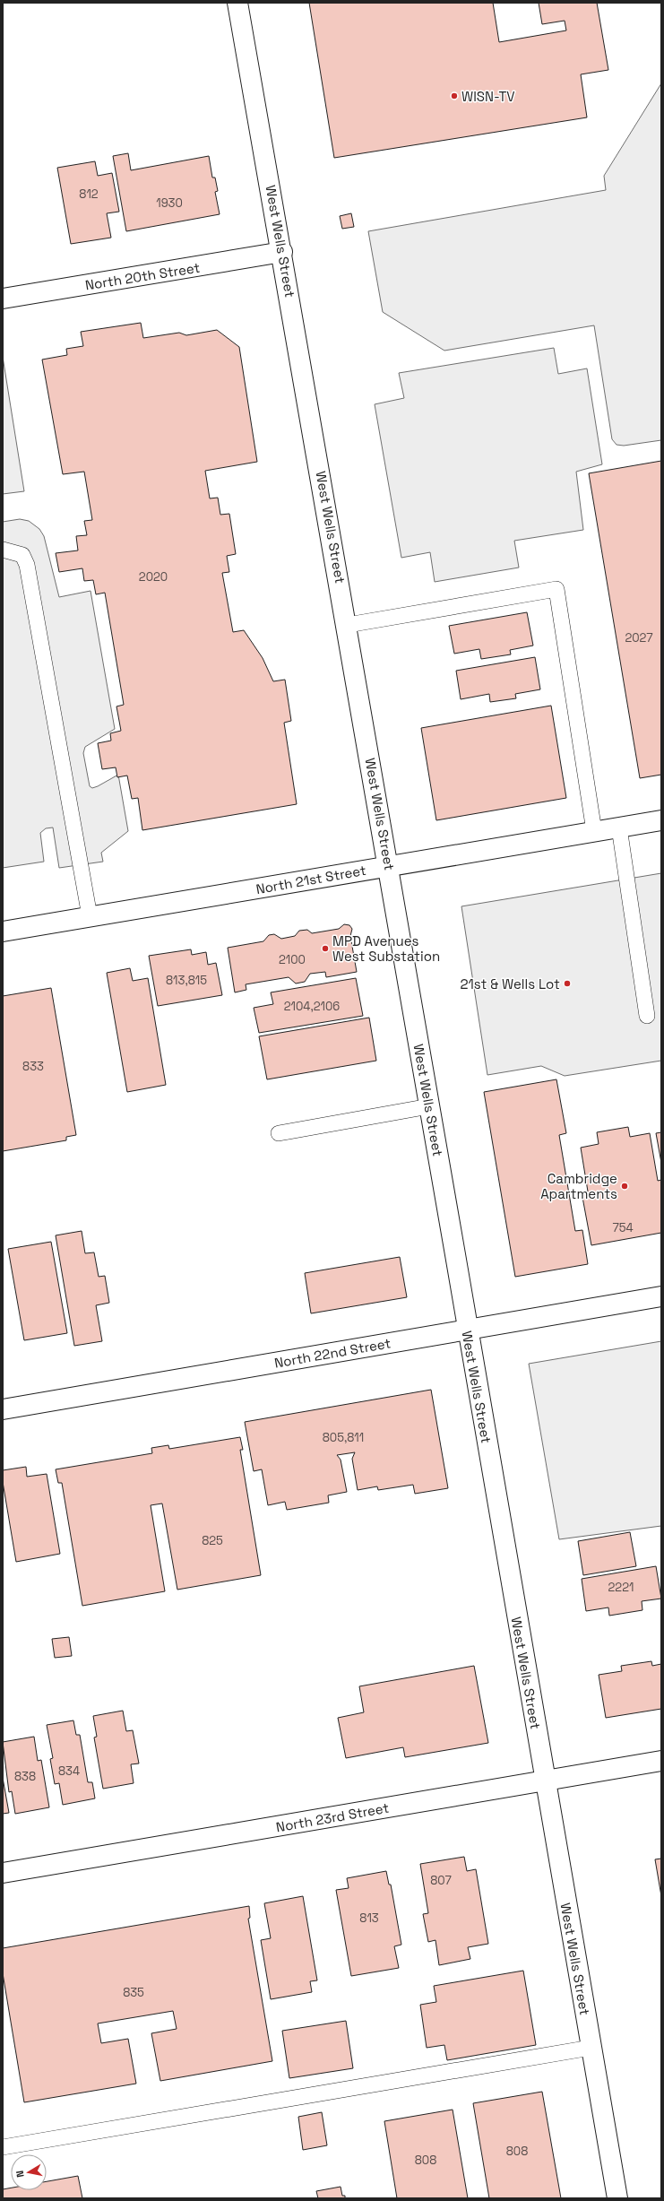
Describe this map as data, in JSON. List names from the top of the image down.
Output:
{
  "streets": {
    "street": [
      "West Wells Street",
      "North 20th Street",
      "North 21st Street",
      "North 22nd Street",
      "North 23rd Street"
    ]
  },
  "crossings": [
    ["West Wells Street", "North 20th Street"],
    ["West Wells Street", "North 21st Street"],
    ["West Wells Street", "North 22nd Street"],
    ["West Wells Street", "North 23rd Street"]
  ],
  "places": [
    "WISN-TV",
    "MPD Avenues West Substation",
    "21st & Wells Lot",
    "Cambridge Apartments"
  ],
  "house_numbers": [
    "812",
    "1930",
    "2020",
    "2027",
    "2100",
    "813,815",
    "2104,2106",
    "833",
    "754",
    "805,811",
    "825",
    "2221",
    "834",
    "838",
    "807",
    "813",
    "835",
    "808",
    "808"
  ],
  "north": "left"
}
